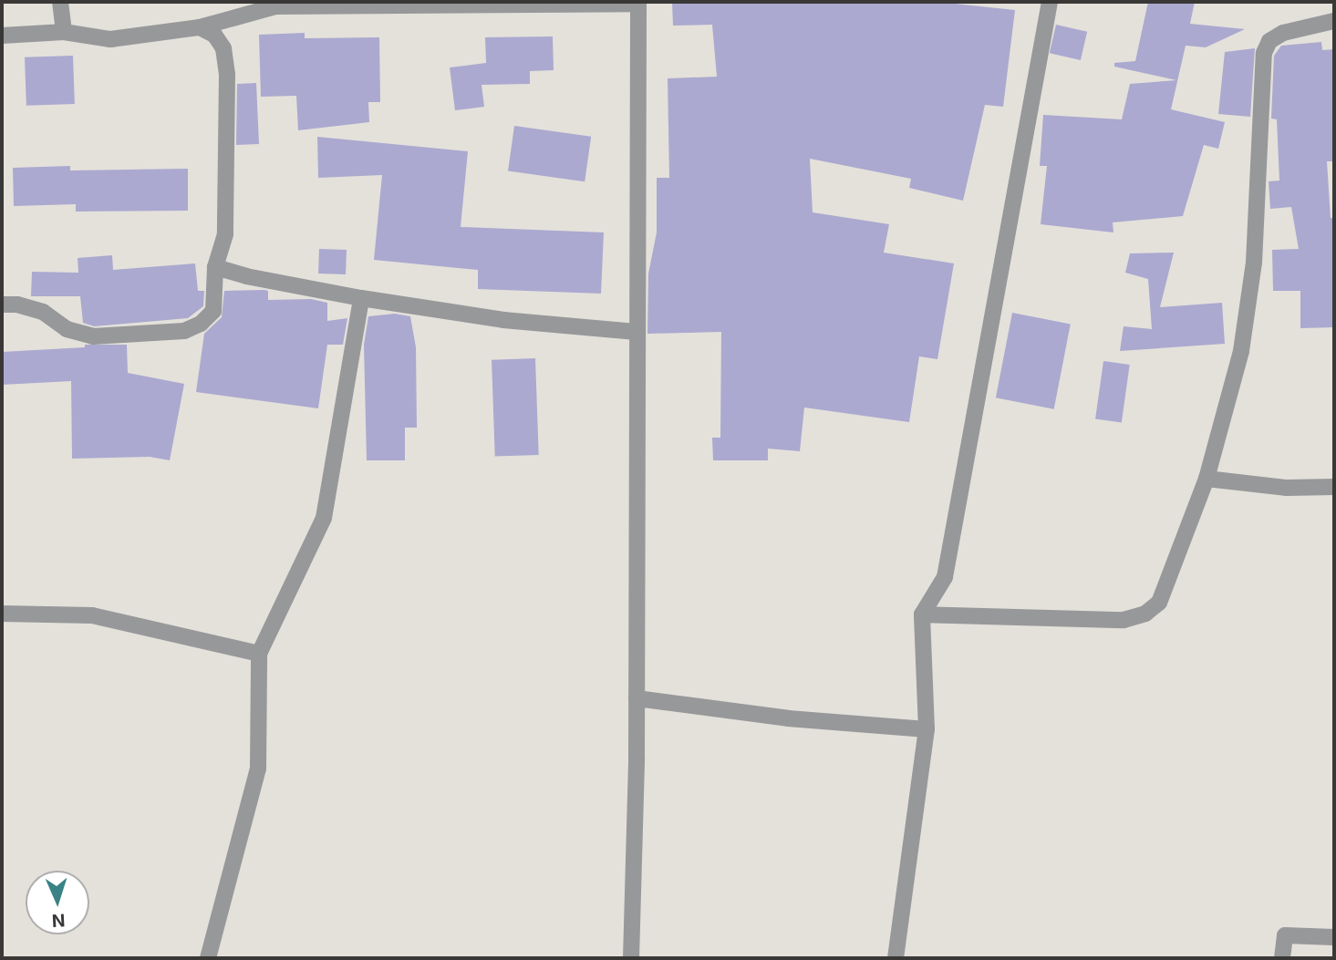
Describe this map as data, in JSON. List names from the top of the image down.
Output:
{
  "north": "bottom"
}
